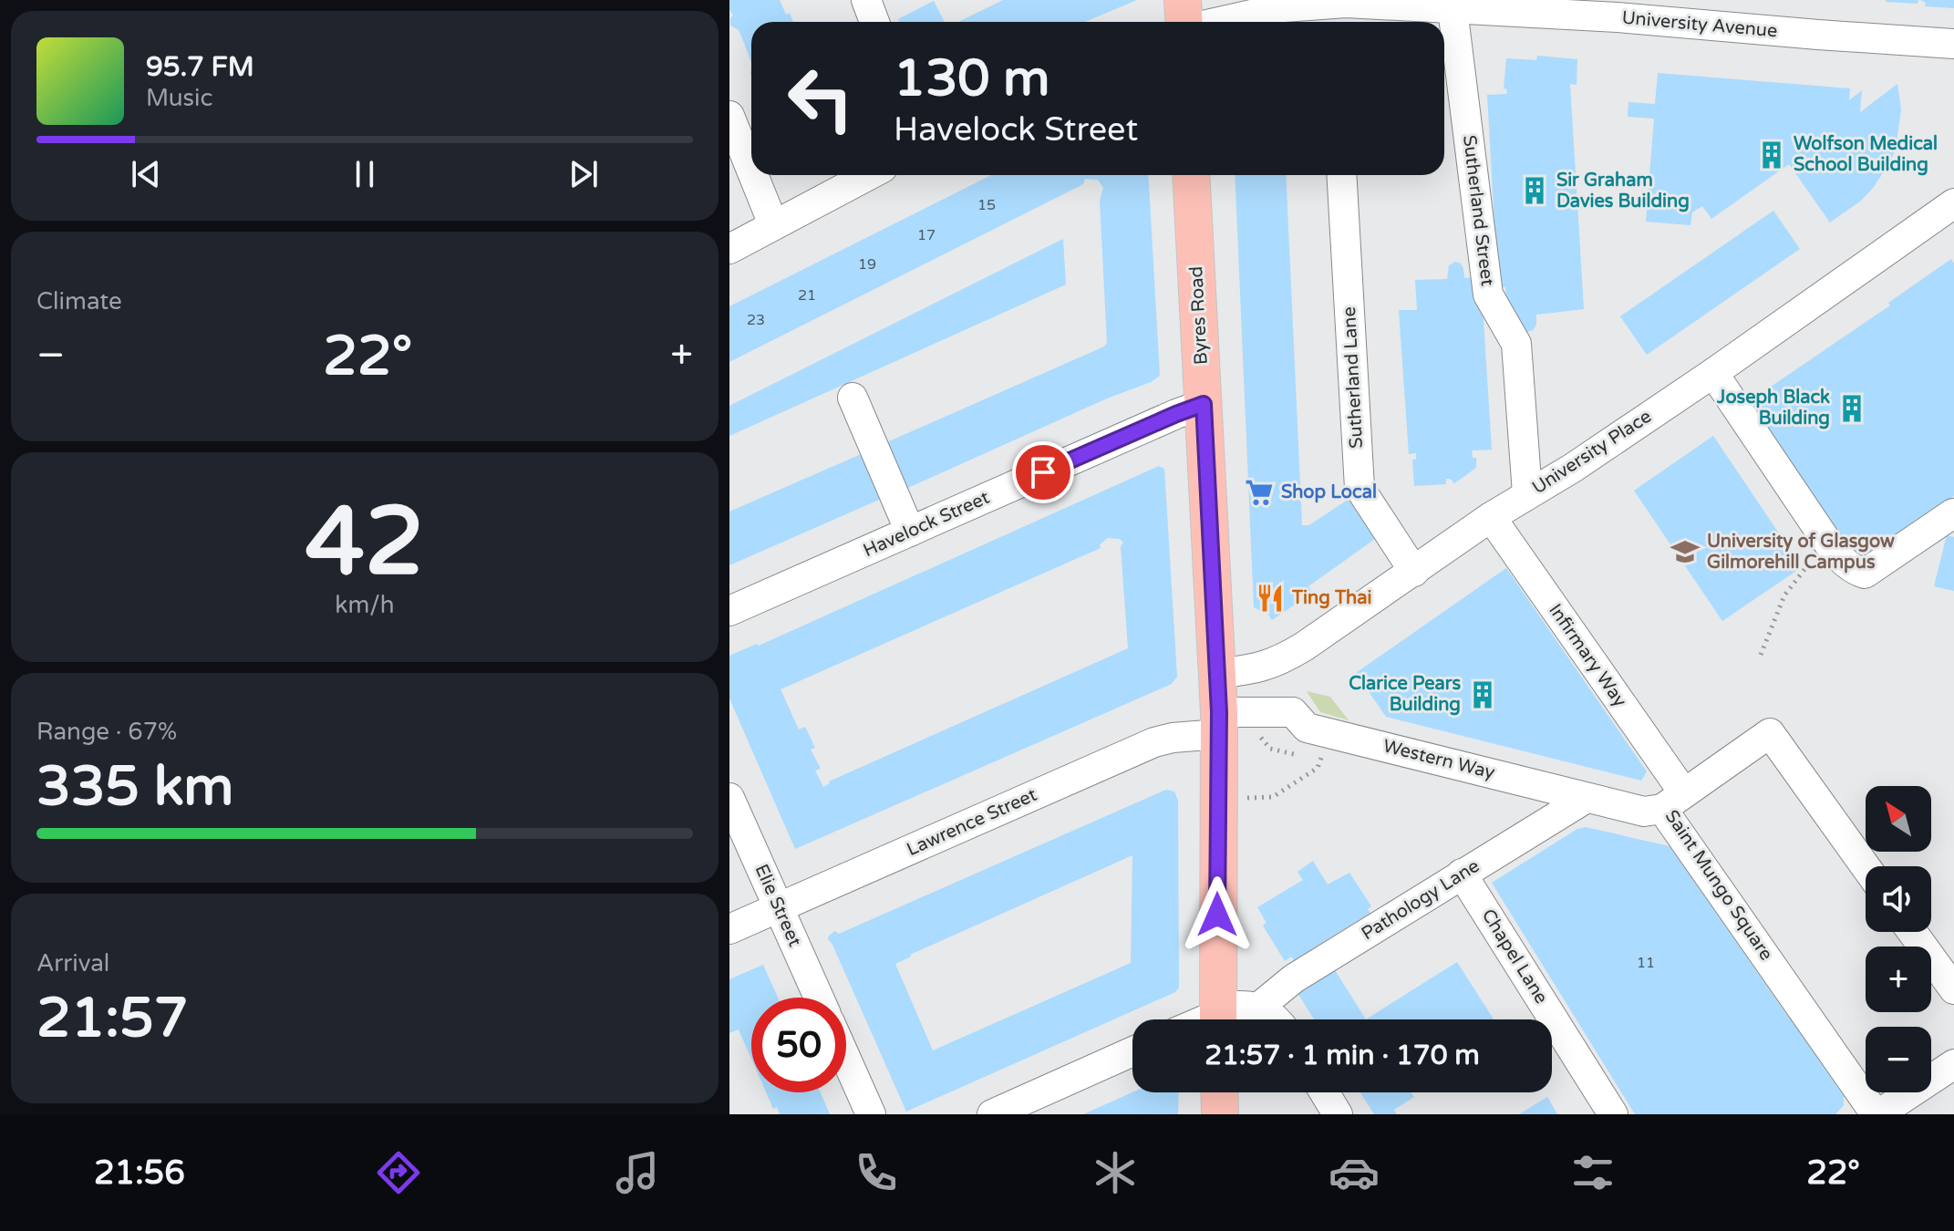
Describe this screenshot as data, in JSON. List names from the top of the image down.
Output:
{
  "streets": {
    "main road": ["Byres Road"],
    "street": [
      "University Avenue",
      "Sutherland Street",
      "Sutherland Lane",
      "University Place",
      "Havelock Street",
      "Infirmary Way",
      "Western Way",
      "Lawrence Street",
      "Saint Mungo Square",
      "Pathology Lane",
      "Elie Street",
      "Chapel Lane"
    ]
  },
  "crossings": [
    ["University Avenue", "Sutherland Street"],
    ["Sutherland Street", "University Place"],
    ["Byres Road", "University Place"],
    ["Byres Road", "Havelock Street"],
    ["Byres Road", "Western Way"],
    ["Byres Road", "Lawrence Street"],
    ["Sutherland Lane", "University Place"],
    ["University Place", "Infirmary Way"],
    ["Infirmary Way", "Western Way"],
    ["Infirmary Way", "Saint Mungo Square"],
    ["Western Way", "Lawrence Street"],
    ["Western Way", "Saint Mungo Square"],
    ["Western Way", "Pathology Lane"],
    ["Lawrence Street", "Elie Street"],
    ["Pathology Lane", "Chapel Lane"]
  ],
  "places": {
    "building": [
      "Wolfson Medical School Building",
      "Sir Graham Davies Building",
      "Joseph Black Building",
      "Clarice Pears Building"
    ],
    "supermarket": ["Shop Local"],
    "school or university": ["University of Glasgow Gilmorehill Campus"],
    "restaurant": ["Ting Thai"]
  },
  "house_numbers": [
    "15",
    "17",
    "19",
    "21",
    "23",
    "11"
  ],
  "north": "top left",
  "page": {
    "turn": ["130 m", "Havelock Street"],
    "song": ["95.7 FM", "Music"],
    "tile": [
      "Climate",
      ["42", "km/h"],
      ["Range · 67%", "335 km"],
      ["Arrival", "21:57"]
    ],
    "heat": ["−", "22°", "+"],
    "map_buttons": ["+", "−"],
    "limit": "50",
    "trip": "21:57 · 1 min · 170 m",
    "tabs": ["21:56", "22°"]
  }
}
